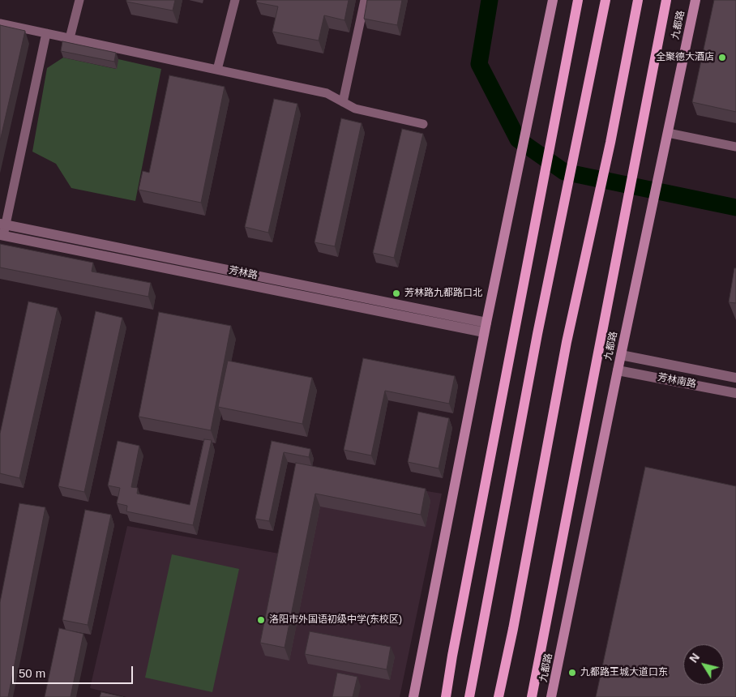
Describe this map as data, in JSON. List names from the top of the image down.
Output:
{
  "streets": {
    "main road": ["九都路"],
    "street": ["芳林路", "芳林南路"]
  },
  "crossings": [
    ["九都路", "芳林南路"]
  ],
  "places": [
    "全聚德大酒店",
    "芳林路九都路口北",
    "洛阳市外国语初级中学(东校区)",
    "九都路王城大道口东"
  ],
  "scale_bar": "50 m",
  "north": "top left"
}
